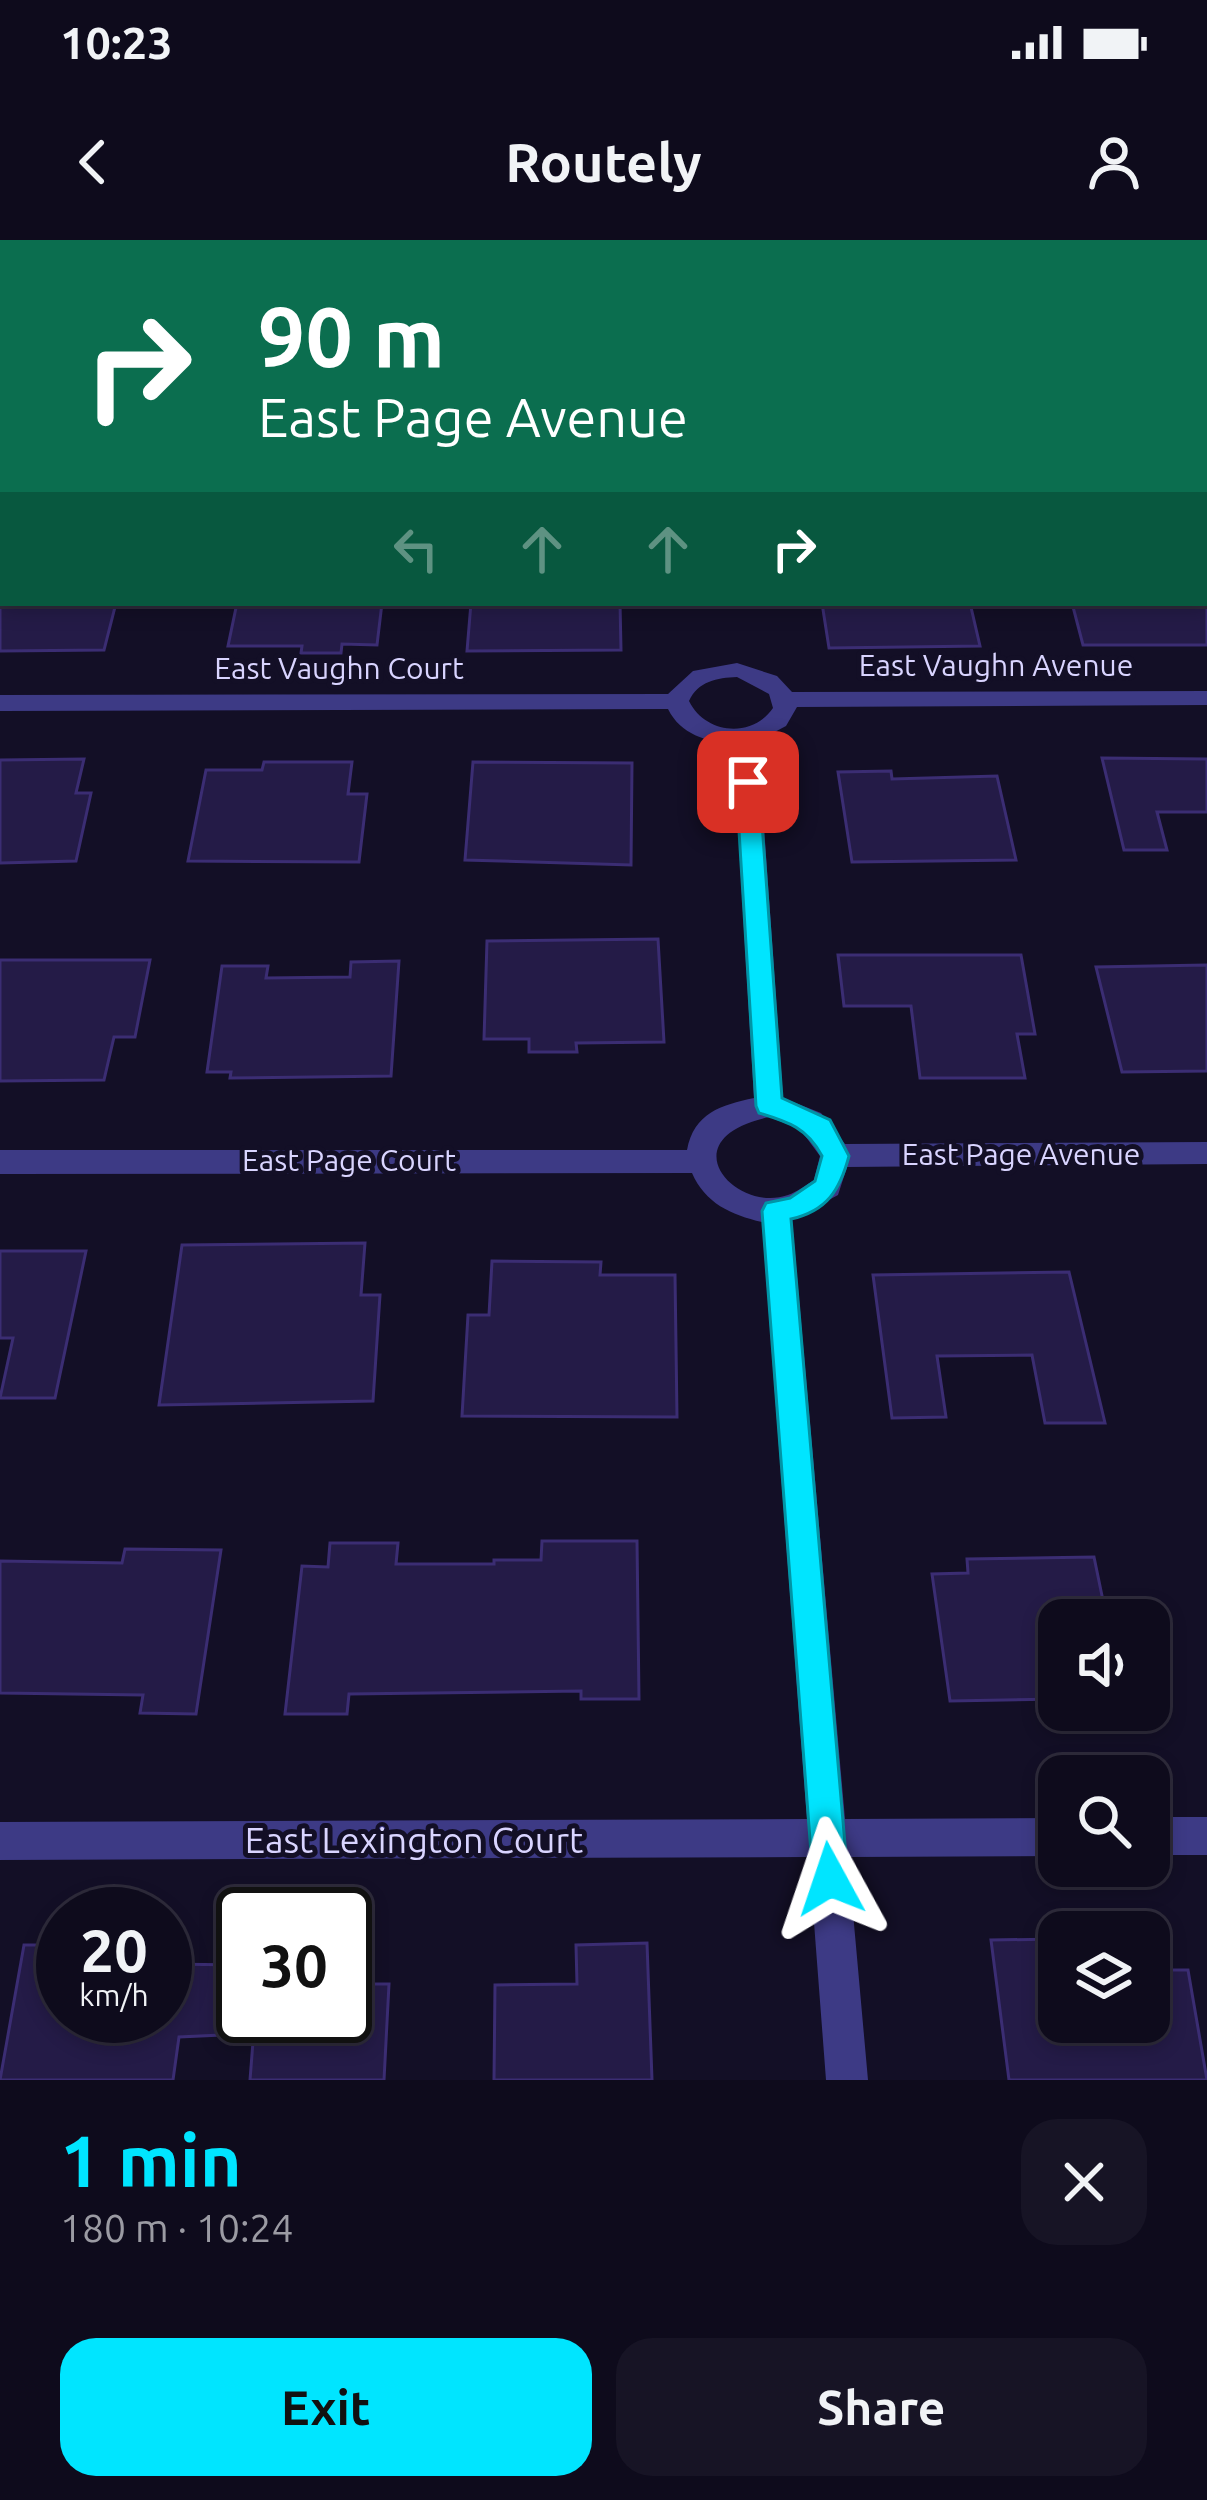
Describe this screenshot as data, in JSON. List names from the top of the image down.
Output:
{
  "streets": {
    "street": [
      "East Vaughn Avenue",
      "East Vaughn Court",
      "East Page Avenue",
      "East Page Court",
      "East Lexington Court"
    ]
  },
  "crossings": [
    ["East Vaughn Avenue", "East Vaughn Court"],
    ["East Page Avenue", "East Page Court"]
  ],
  "page": {
    "status": "10:23",
    "header": "Routely",
    "turn": ["90 m", "East Page Avenue"],
    "speed": "20 km/h",
    "limit": "30",
    "heading": ["1 min", "180 m · 10:24"],
    "buttons": ["Exit", "Share"]
  }
}
